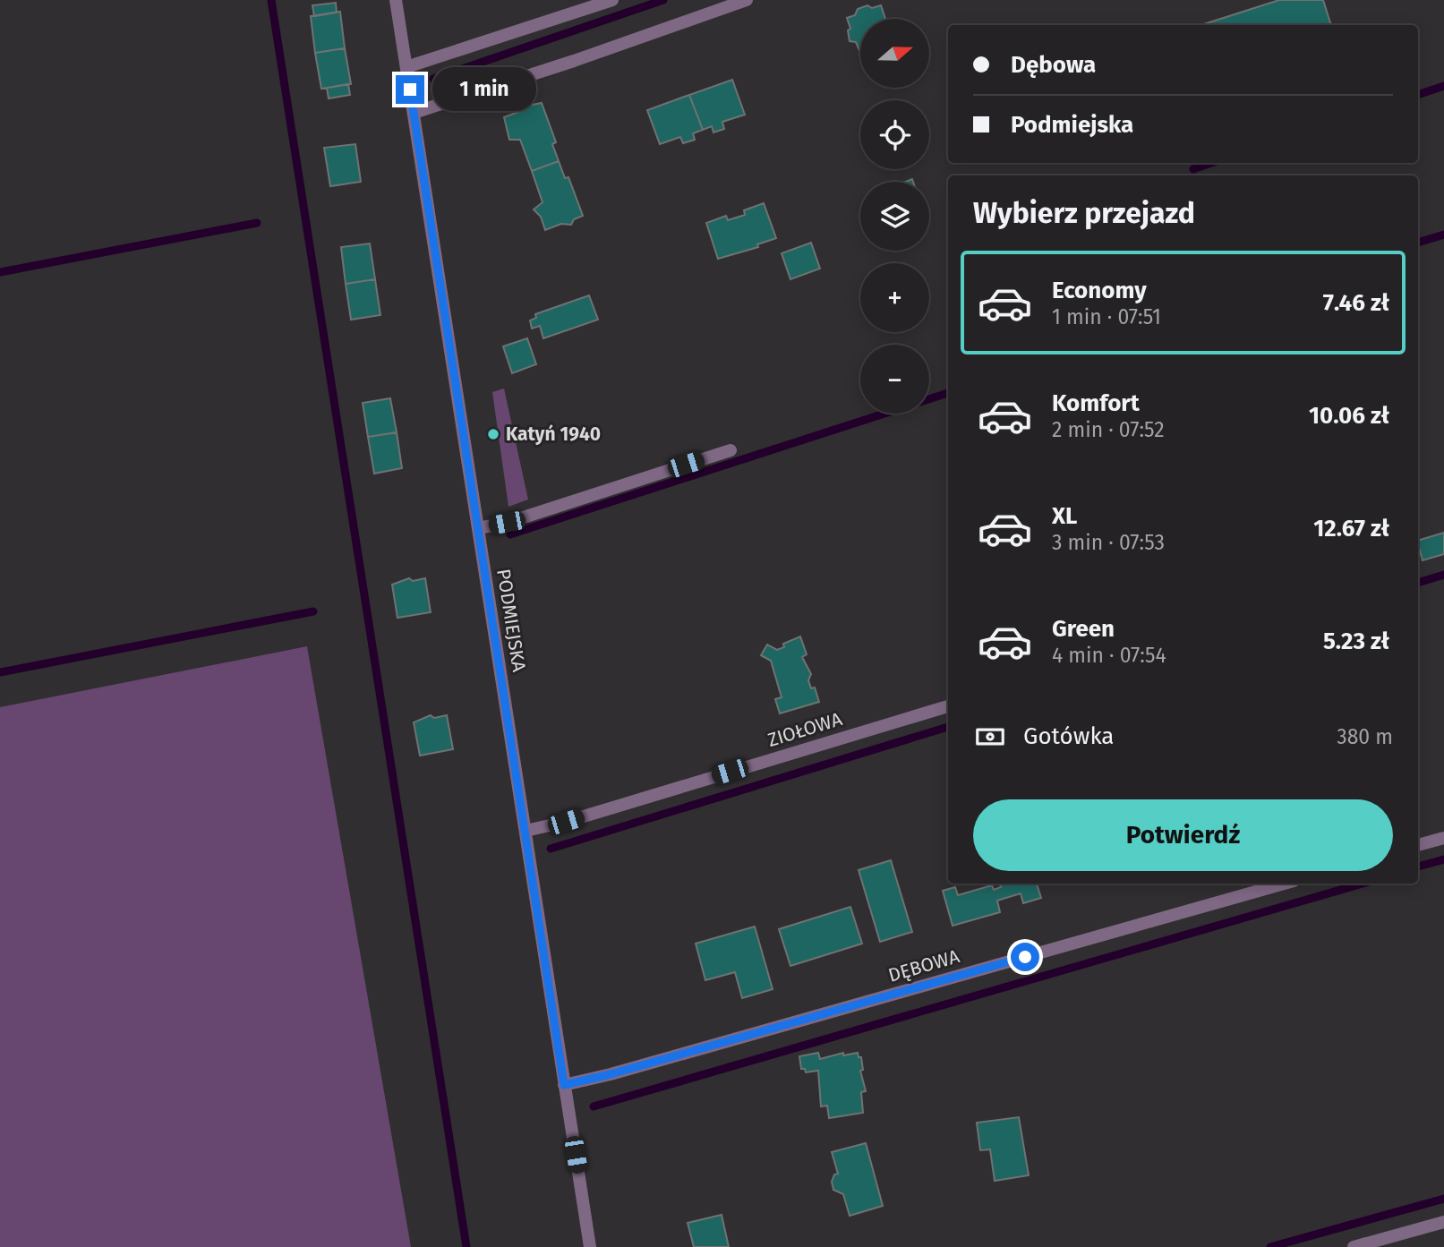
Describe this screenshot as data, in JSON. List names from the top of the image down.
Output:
{
  "streets": {
    "street": ["PODMIEJSKA", "ZIOŁOWA", "DĘBOWA"]
  },
  "crossings": [
    ["PODMIEJSKA", "ZIOŁOWA"],
    ["PODMIEJSKA", "DĘBOWA"]
  ],
  "places": ["Katyń 1940"],
  "north": "right",
  "page": {
    "map_buttons": ["+", "−"],
    "banner": ["Dębowa", "Podmiejska"],
    "bubble": "1 min",
    "heading": "Wybierz przejazd",
    "list": [
      {
        "name": "Economy",
        "note": "1 min · 07:51",
        "value": "7.46 zł"
      },
      {
        "name": "Komfort",
        "note": "2 min · 07:52",
        "value": "10.06 zł"
      },
      {
        "name": "XL",
        "note": "3 min · 07:53",
        "value": "12.67 zł"
      },
      {
        "name": "Green",
        "note": "4 min · 07:54",
        "value": "5.23 zł"
      }
    ],
    "pay": ["Gotówka", "380 m"],
    "buttons": "Potwierdź"
  }
}
